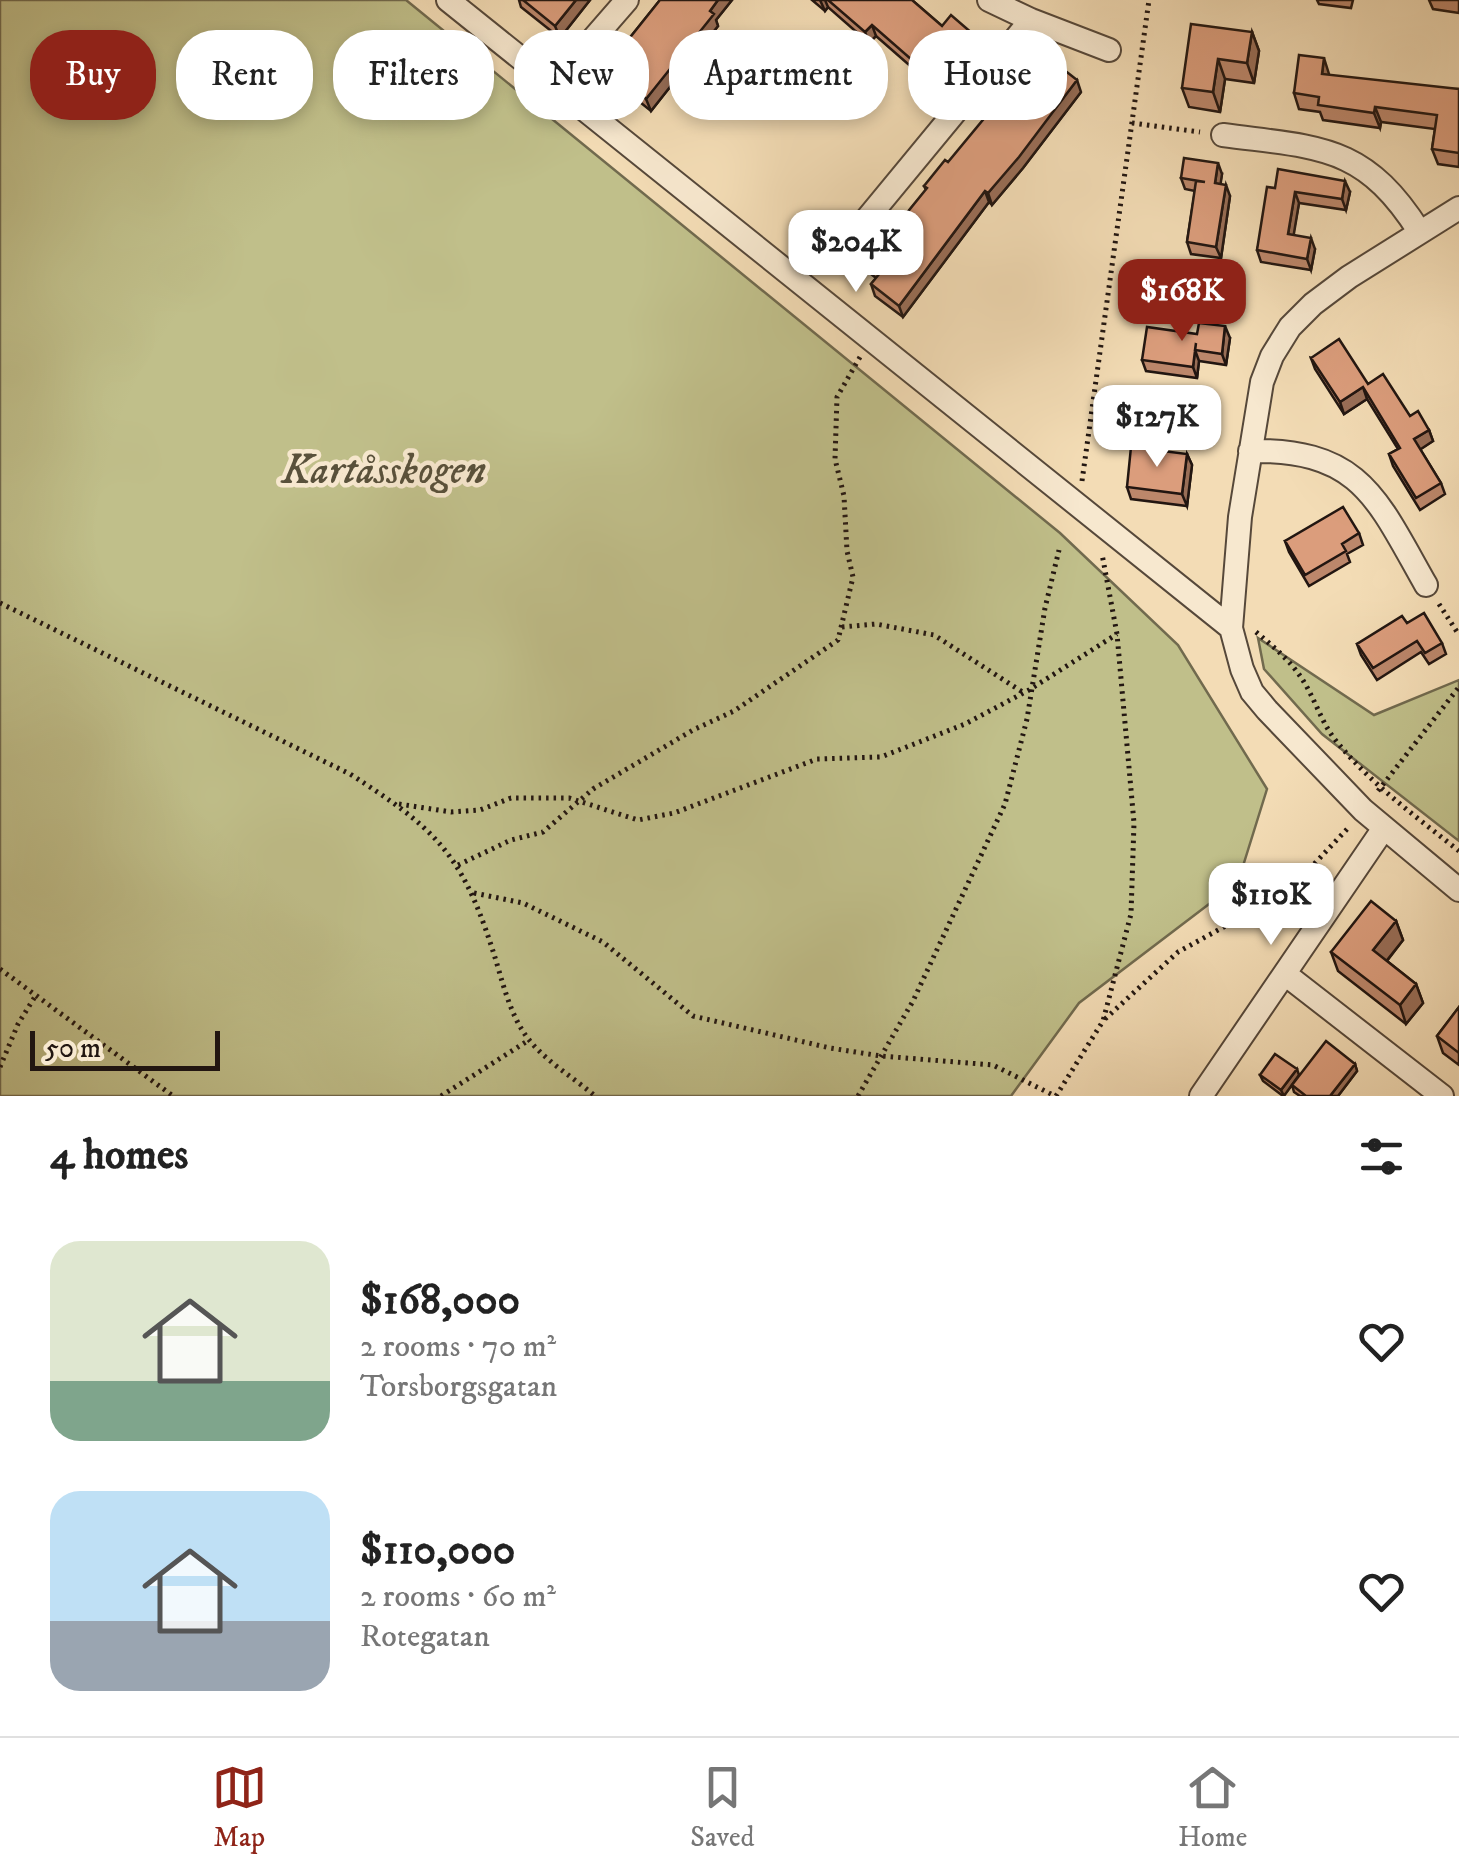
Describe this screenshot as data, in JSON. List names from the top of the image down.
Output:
{
  "parks": ["Kartåsskogen"],
  "scale_bar": "50 m",
  "page": {
    "chip": [
      "Buy",
      "Rent",
      "Filters",
      "New",
      "Apartment",
      "House"
    ],
    "price": [
      "$204K",
      "$168K",
      "$127K",
      "$110K"
    ],
    "scale": "50 m",
    "heading": "4 homes",
    "list": [
      {
        "name": "$168,000",
        "note": "2 rooms · 70 m² · Torsborgsgatan"
      },
      {
        "name": "$110,000",
        "note": "2 rooms · 60 m² · Rotegatan"
      }
    ],
    "tabs": ["Map", "Saved", "Home"]
  }
}
